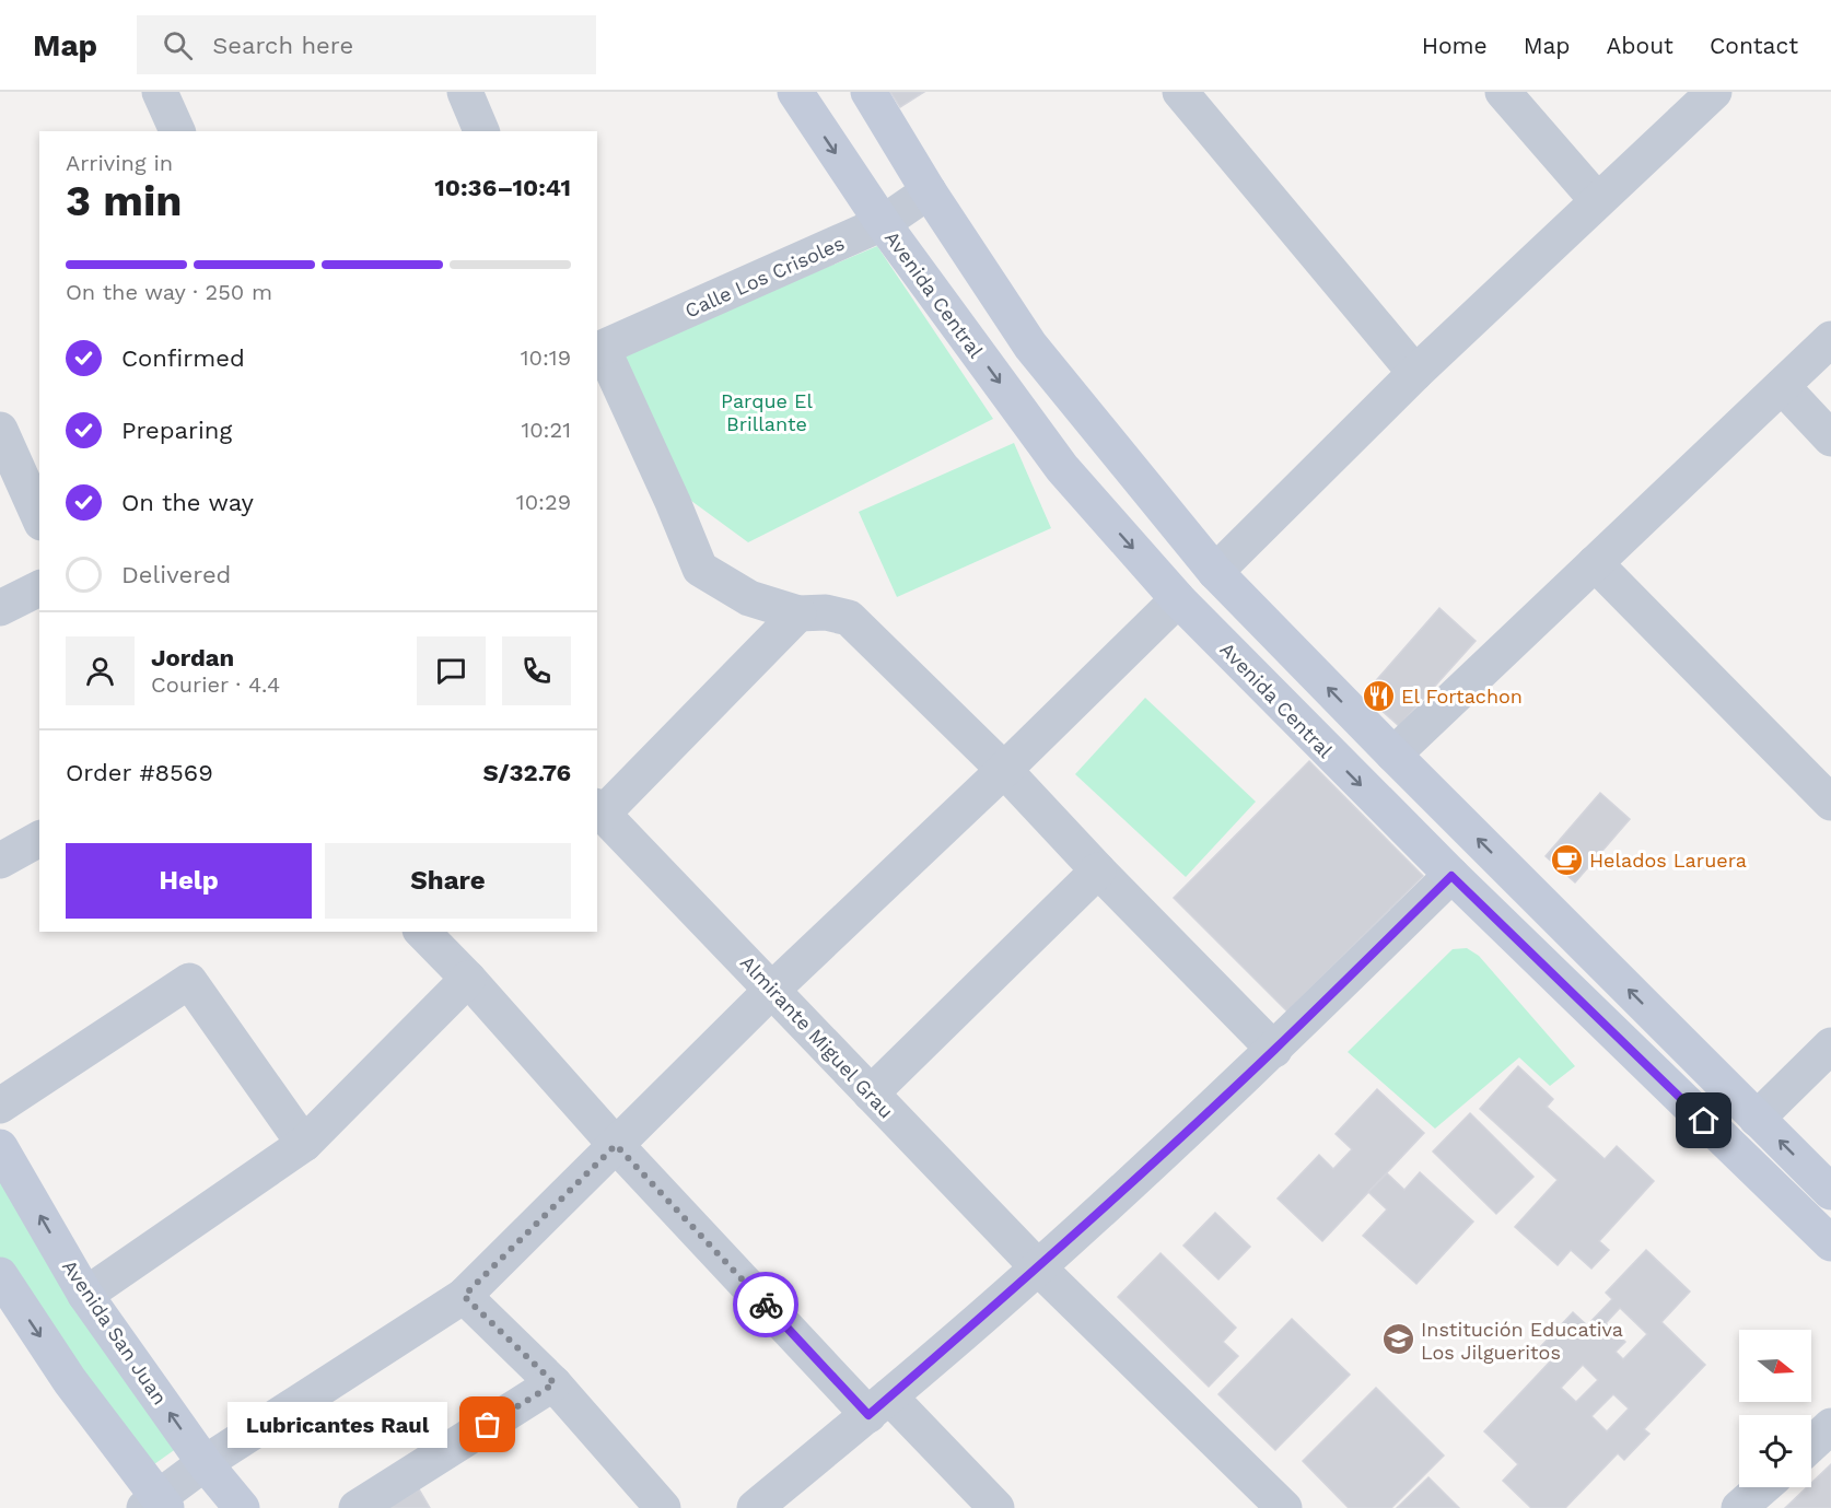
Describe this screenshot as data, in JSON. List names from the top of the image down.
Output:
{
  "streets": {
    "main road": ["Avenida Central", "Avenida San Juan"],
    "street": ["Calle Los Crisoles", "Almirante Miguel Grau"]
  },
  "crossings": [
    ["Calle Los Crisoles", "Avenida Central"]
  ],
  "parks": ["Parque El Brillante"],
  "places": {
    "restaurant": ["El Fortachon"],
    "cafe": ["Helados Laruera"],
    "school or university": ["Institución Educativa Los Jilgueritos"],
    "other": ["Lubricantes Raul"]
  },
  "north": "right",
  "page": {
    "header": "Map",
    "search": "Search here",
    "nav": [
      "Home",
      "Map",
      "About",
      "Contact"
    ],
    "heading": ["3 min", "Arriving in", "10:36–10:41"],
    "panel": [
      "Jordan",
      "Courier · 4.4",
      "Order #8569",
      "S/32.76"
    ],
    "bar": "On the way · 250 m",
    "list": [
      ["Confirmed", "10:19"],
      ["Preparing", "10:21"],
      ["On the way", "10:29"],
      "Delivered"
    ],
    "buttons": ["Help", "Share"],
    "bubble": "Lubricantes Raul"
  }
}
